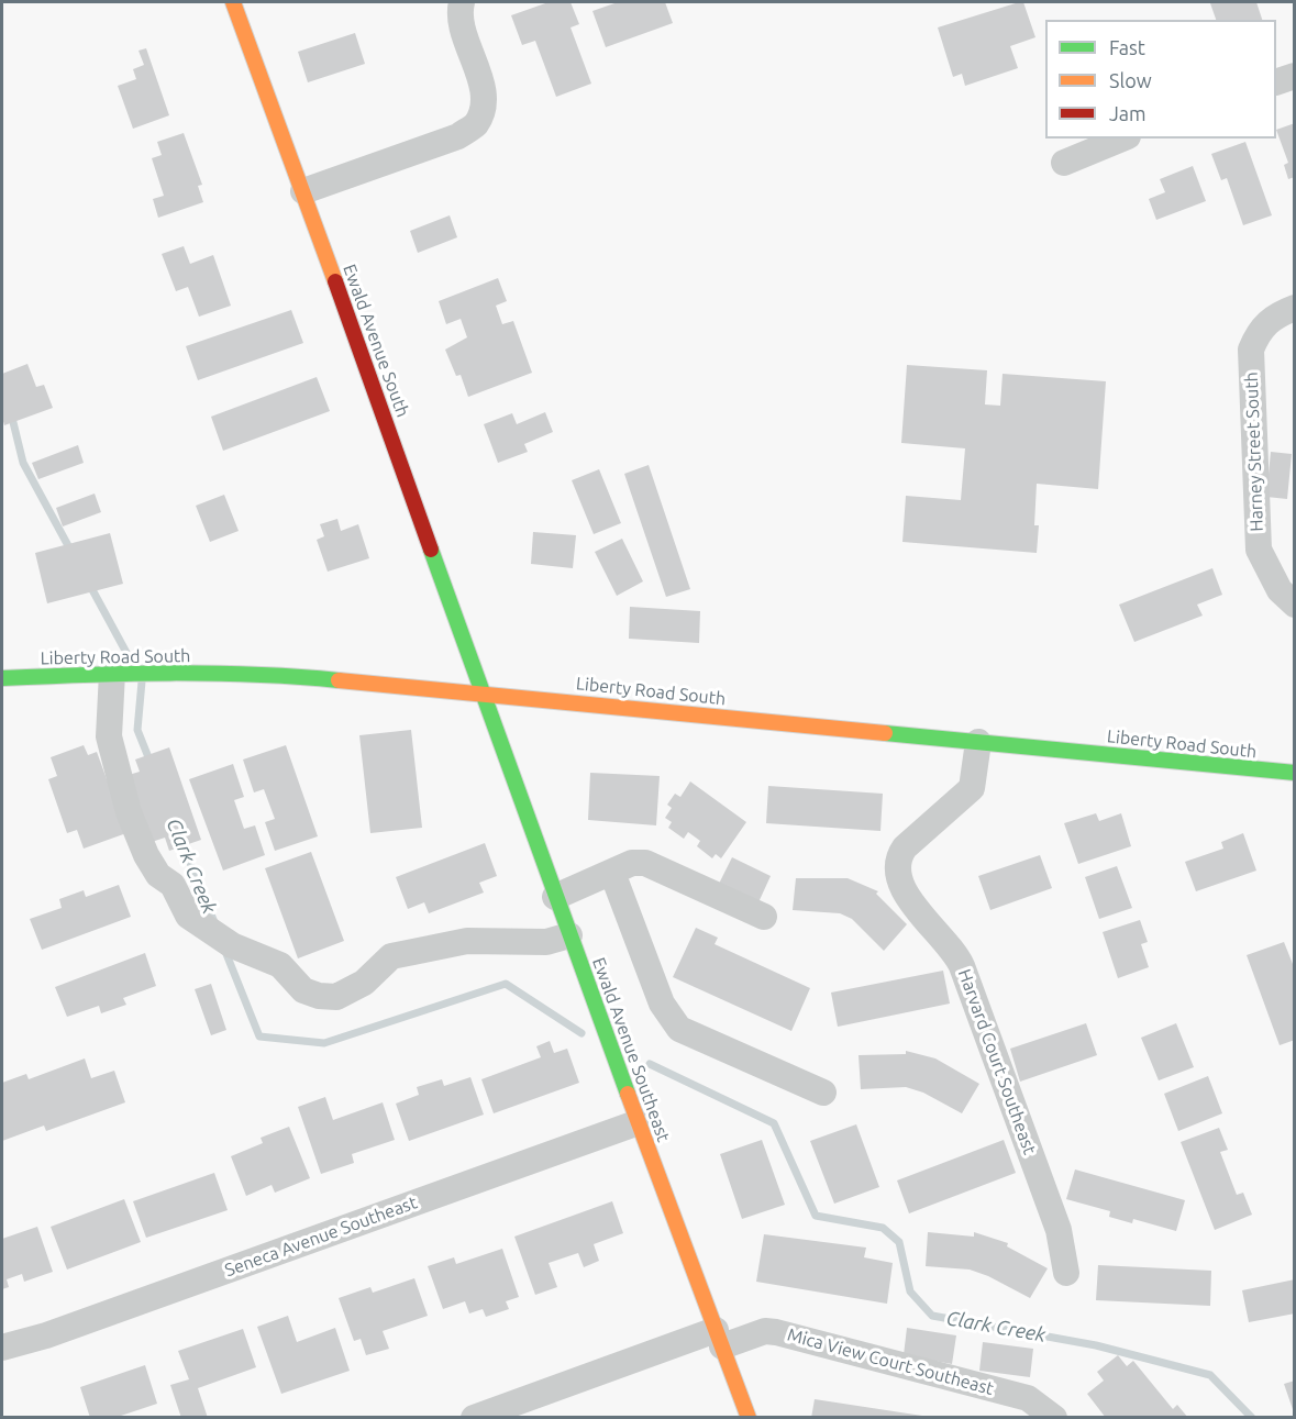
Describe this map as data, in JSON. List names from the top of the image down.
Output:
{
  "streets": {
    "street": [
      "Ewald Avenue South",
      "Harney Street South",
      "Liberty Road South",
      "Ewald Avenue Southeast",
      "Harvard Court Southeast",
      "Seneca Avenue Southeast",
      "Mica View Court Southeast"
    ]
  },
  "crossings": [
    ["Ewald Avenue South", "Liberty Road South"],
    ["Ewald Avenue South", "Ewald Avenue Southeast"],
    ["Liberty Road South", "Ewald Avenue Southeast"],
    ["Liberty Road South", "Harvard Court Southeast"],
    ["Ewald Avenue Southeast", "Seneca Avenue Southeast"],
    ["Ewald Avenue Southeast", "Mica View Court Southeast"]
  ],
  "water": ["Clark Creek"],
  "legend": ["Fast", "Slow", "Jam"]
}
